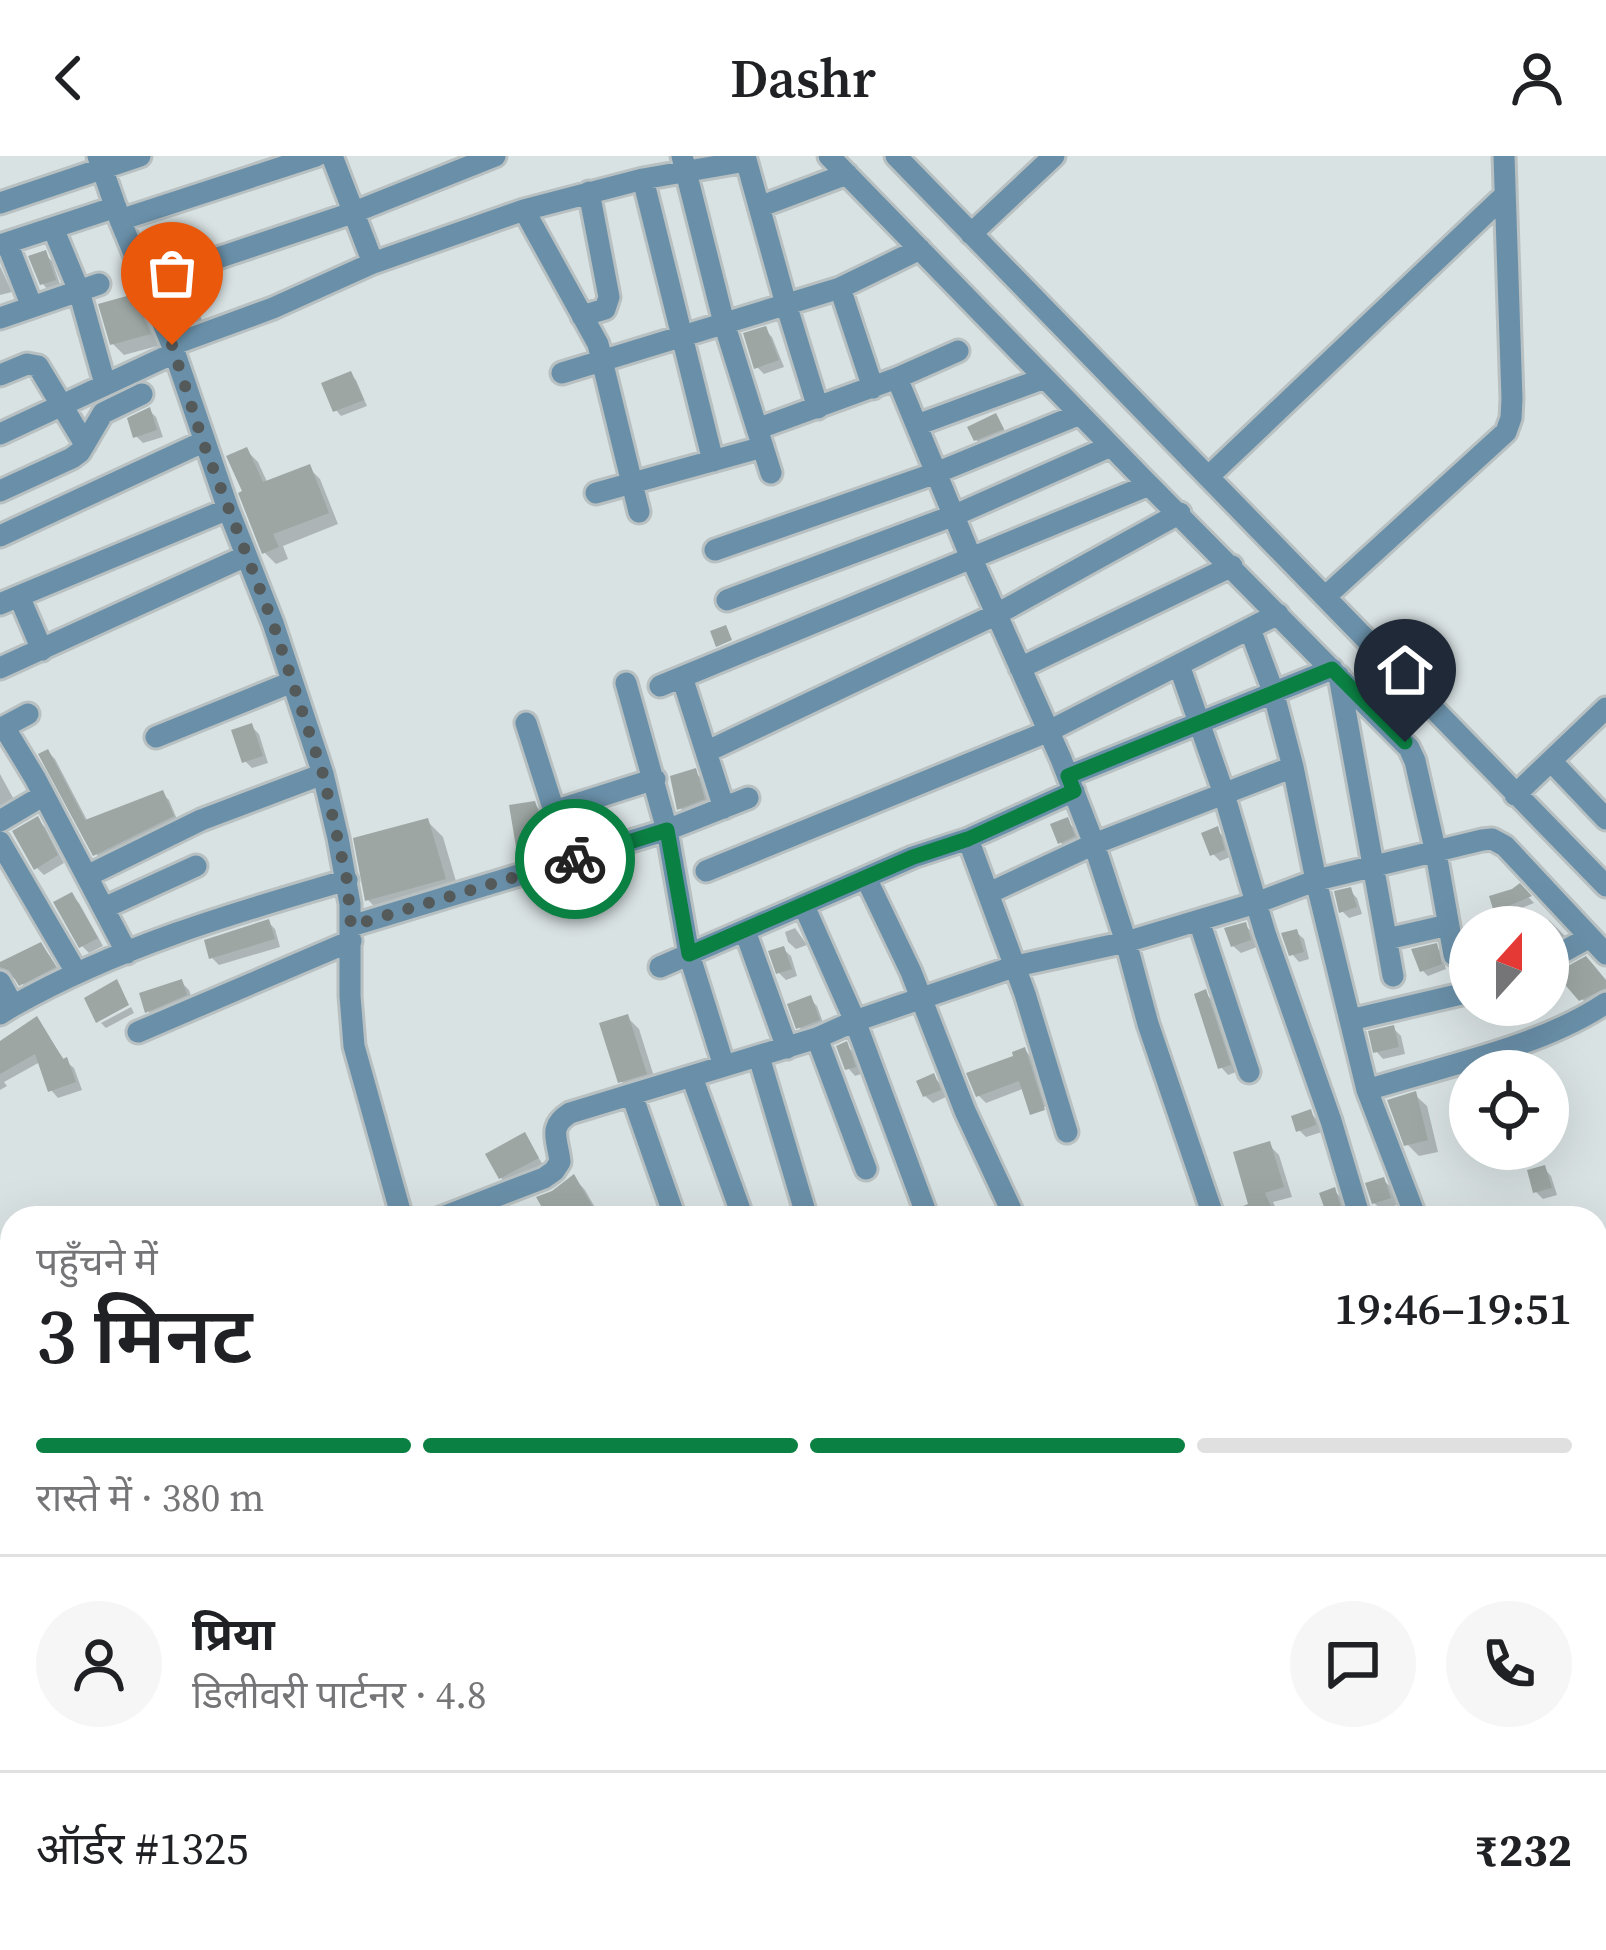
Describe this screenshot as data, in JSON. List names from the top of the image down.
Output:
{
  "north": "top",
  "page": {
    "header": "Dashr",
    "heading": ["3 मिनट", "पहुँचने में", "19:46–19:51"],
    "panel": [
      "प्रिया",
      "डिलीवरी पार्टनर · 4.8",
      "ऑर्डर #1325",
      "₹232"
    ],
    "bar": "रास्ते में · 380 m"
  }
}
